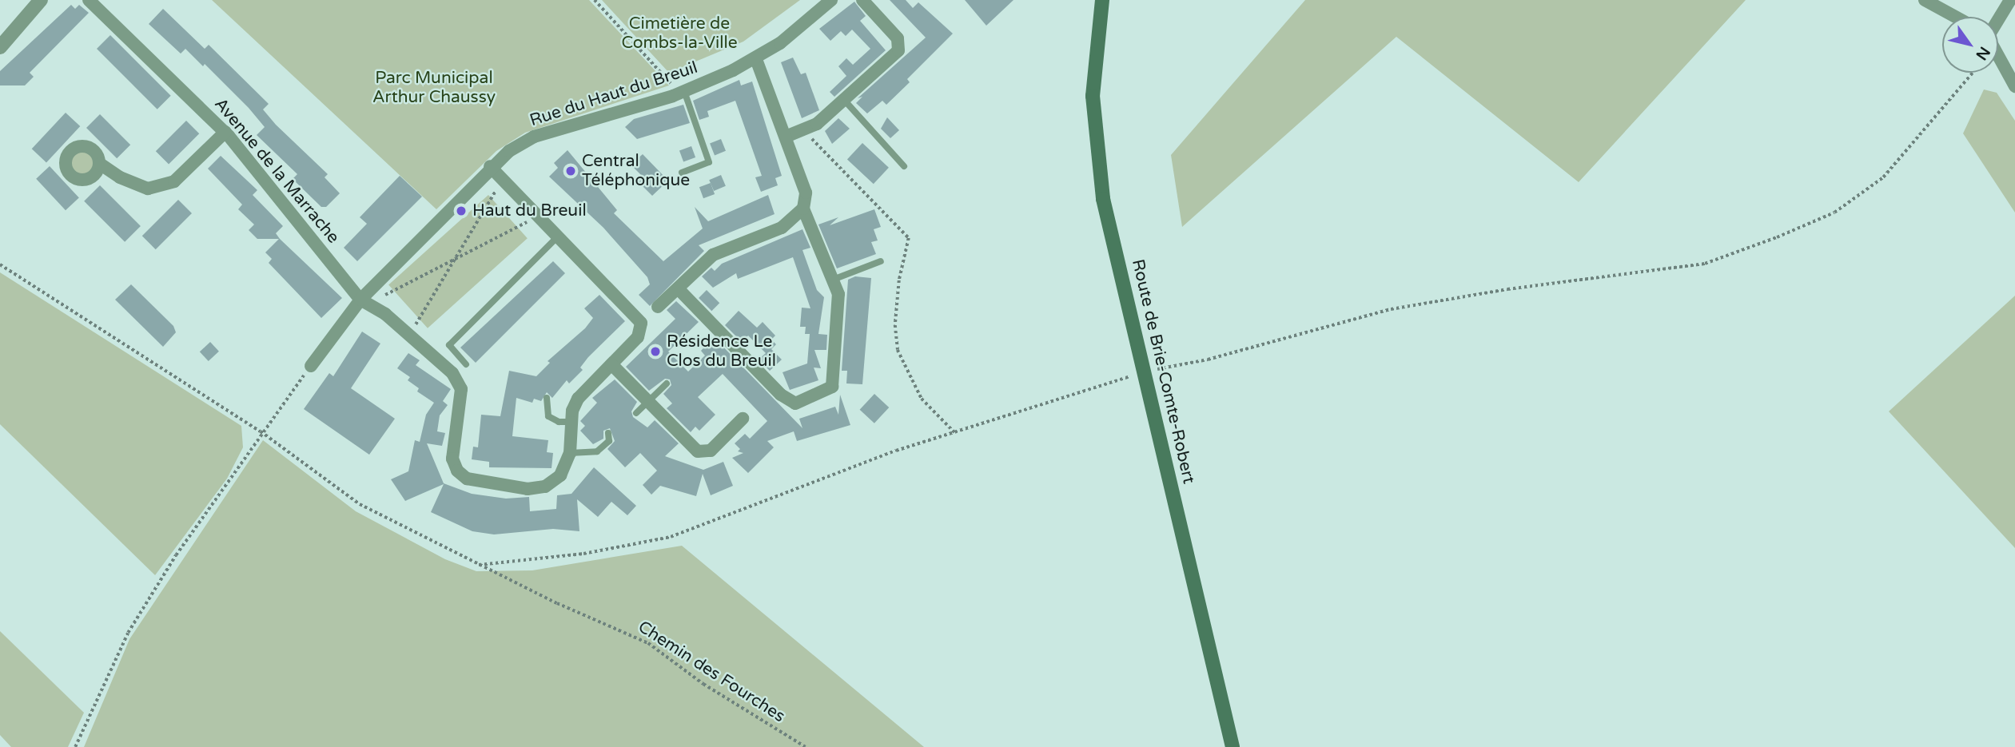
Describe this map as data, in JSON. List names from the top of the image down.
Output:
{
  "streets": {
    "main road": ["Route de Brie-Comte-Robert"],
    "street": ["Rue du Haut du Breuil", "Avenue de la Marrache"],
    "path": ["Chemin des Fourches"]
  },
  "crossings": [
    ["Rue du Haut du Breuil", "Avenue de la Marrache"]
  ],
  "parks": ["Cimetière de Combs-la-Ville", "Parc Municipal Arthur Chaussy"],
  "places": ["Central Téléphonique", "Haut du Breuil", "Résidence Le Clos du Breuil"],
  "north": "bottom right"
}
